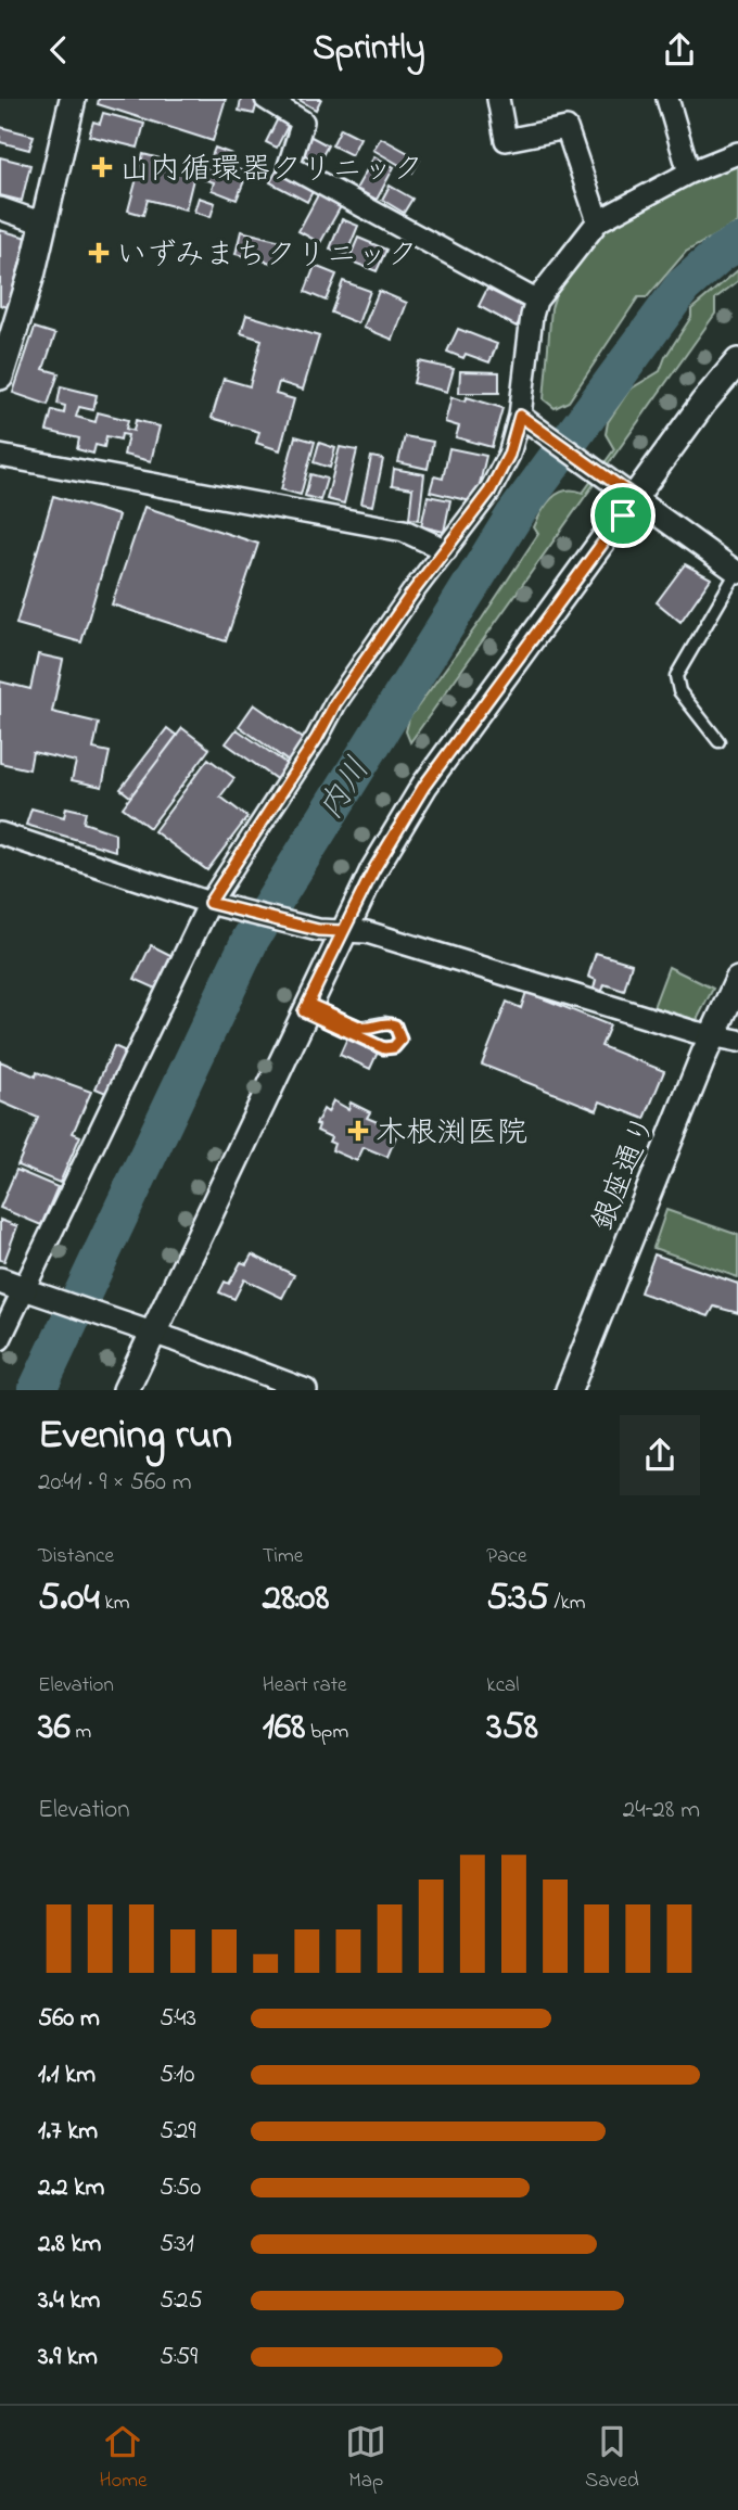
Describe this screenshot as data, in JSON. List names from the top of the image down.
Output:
{
  "streets": {
    "street": ["銀座通り"]
  },
  "water": ["内川"],
  "places": {
    "health": ["山内循環器クリニック", "いずみまちクリニック", "木根渕医院"]
  },
  "page": {
    "header": "Sprintly",
    "heading": ["Evening run", "20:41 · 9 × 560 m"],
    "stats": [
      ["Distance", "5.04 km"],
      ["Time", "28:08"],
      ["Pace", "5:35 /km"],
      ["Elevation", "36 m"],
      ["Heart rate", "168 bpm"],
      ["kcal", "358"]
    ],
    "chart": ["Elevation", "24–28 m"],
    "list": [
      {
        "name": "560 m",
        "note": "5:43"
      },
      {
        "name": "1.1 km",
        "note": "5:10"
      },
      {
        "name": "1.7 km",
        "note": "5:29"
      },
      {
        "name": "2.2 km",
        "note": "5:50"
      },
      {
        "name": "2.8 km",
        "note": "5:31"
      },
      {
        "name": "3.4 km",
        "note": "5:25"
      },
      {
        "name": "3.9 km",
        "note": "5:59"
      }
    ],
    "tabs": ["Home", "Map", "Saved"]
  }
}
